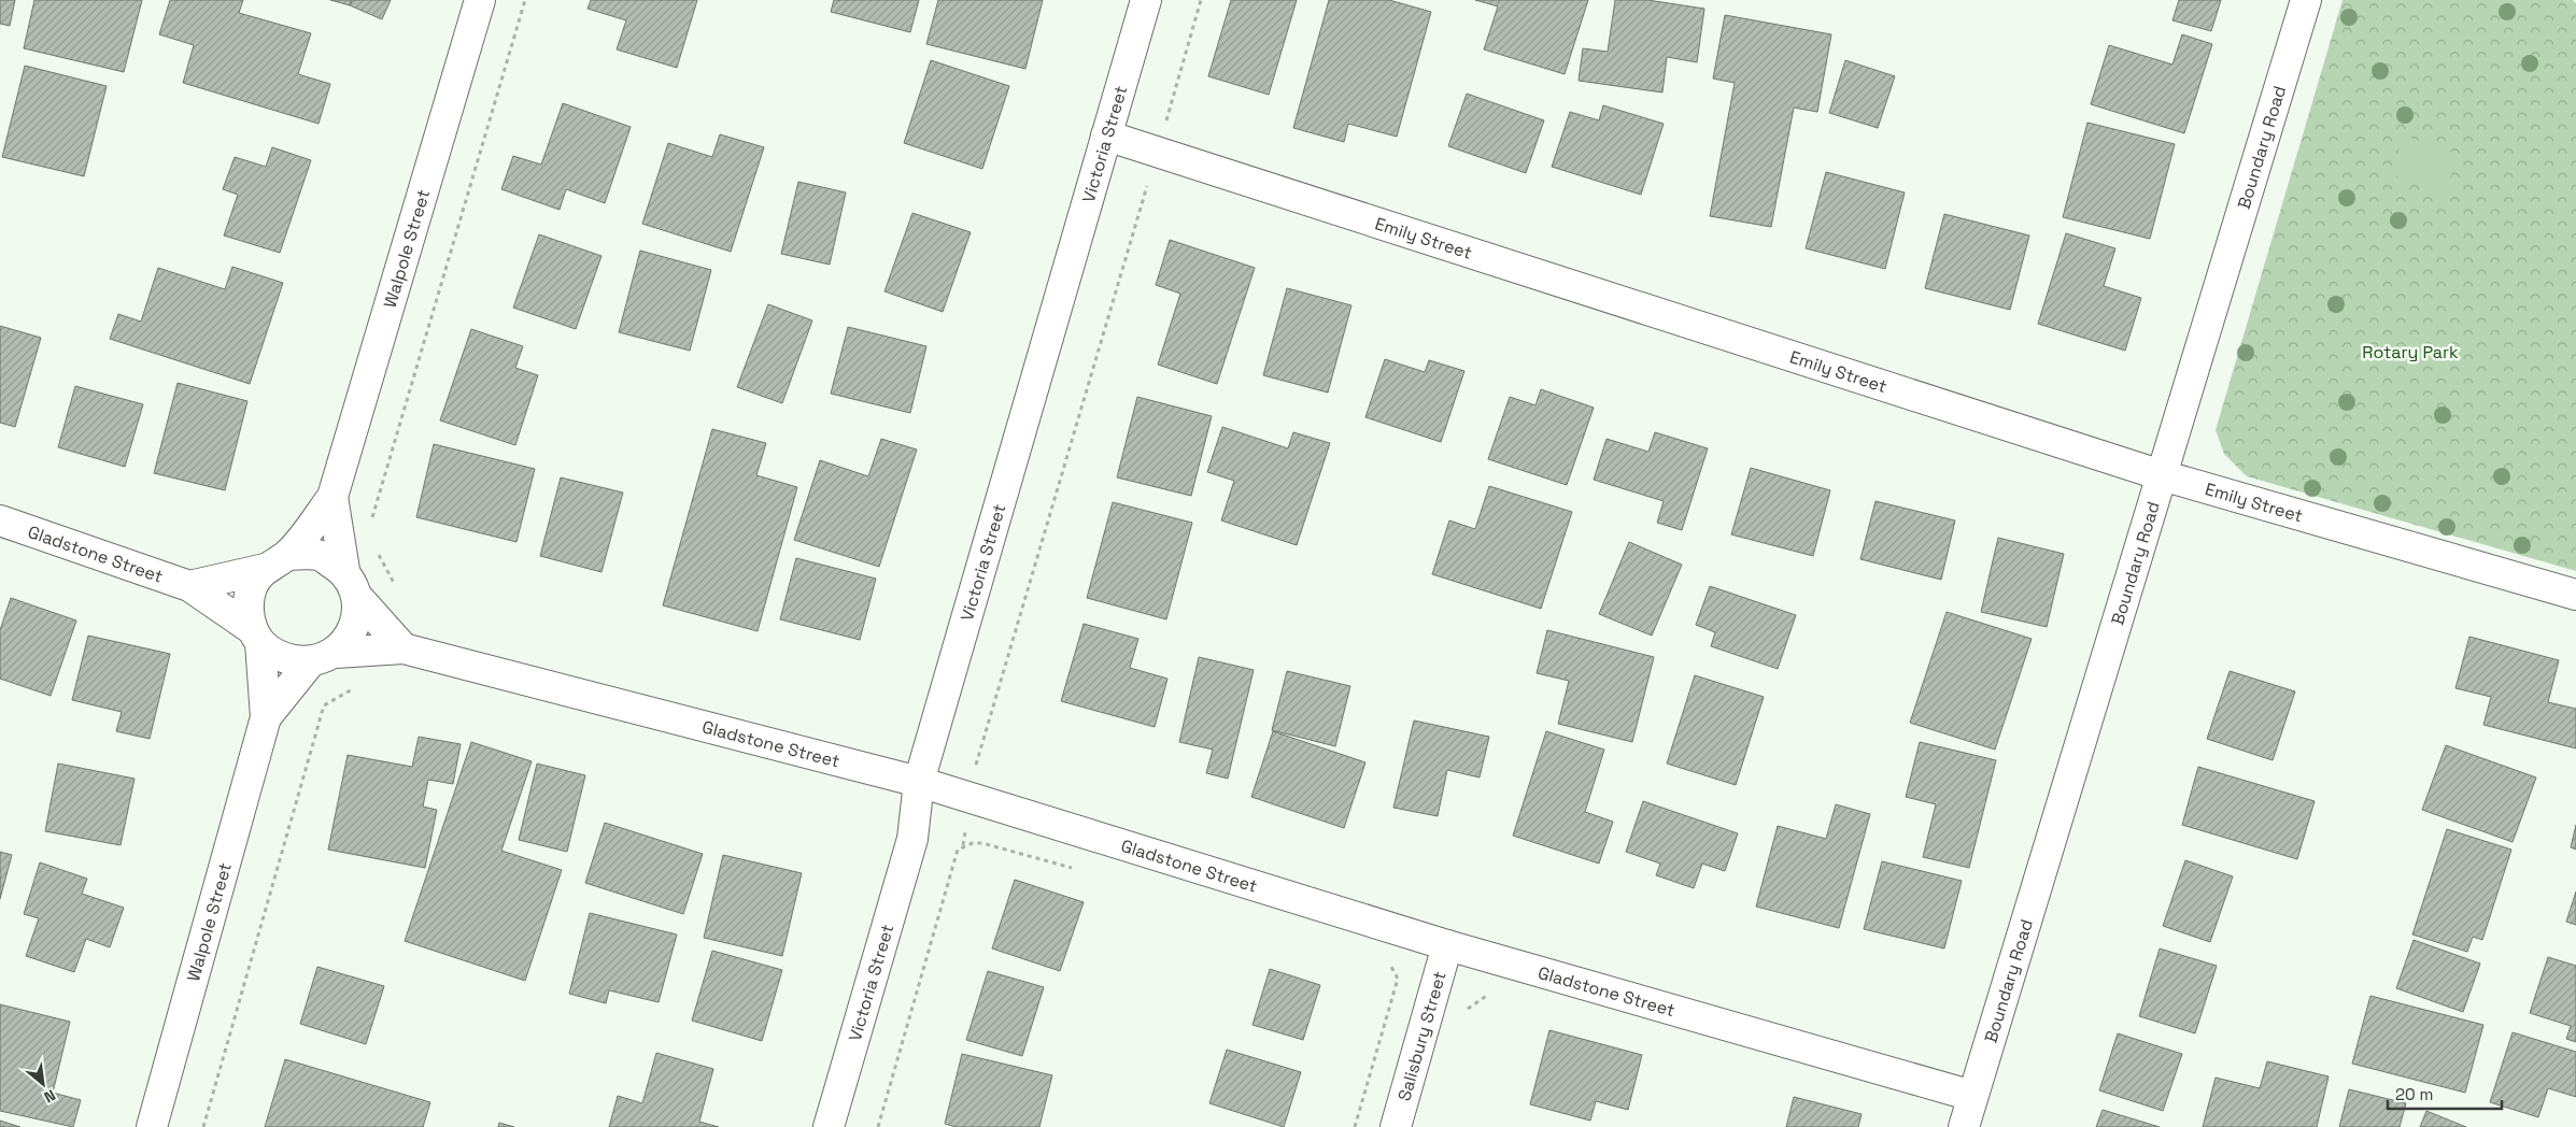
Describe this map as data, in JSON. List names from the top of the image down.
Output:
{
  "streets": {
    "street": [
      "Victoria Street",
      "Boundary Road",
      "Emily Street",
      "Walpole Street",
      "Gladstone Street",
      "Salisbury Street"
    ]
  },
  "crossings": [
    ["Victoria Street", "Emily Street"],
    ["Victoria Street", "Gladstone Street"],
    ["Boundary Road", "Emily Street"],
    ["Boundary Road", "Gladstone Street"],
    ["Walpole Street", "Gladstone Street"],
    ["Gladstone Street", "Salisbury Street"]
  ],
  "parks": ["Rotary Park"],
  "scale_bar": "20 m",
  "north": "bottom right"
}
